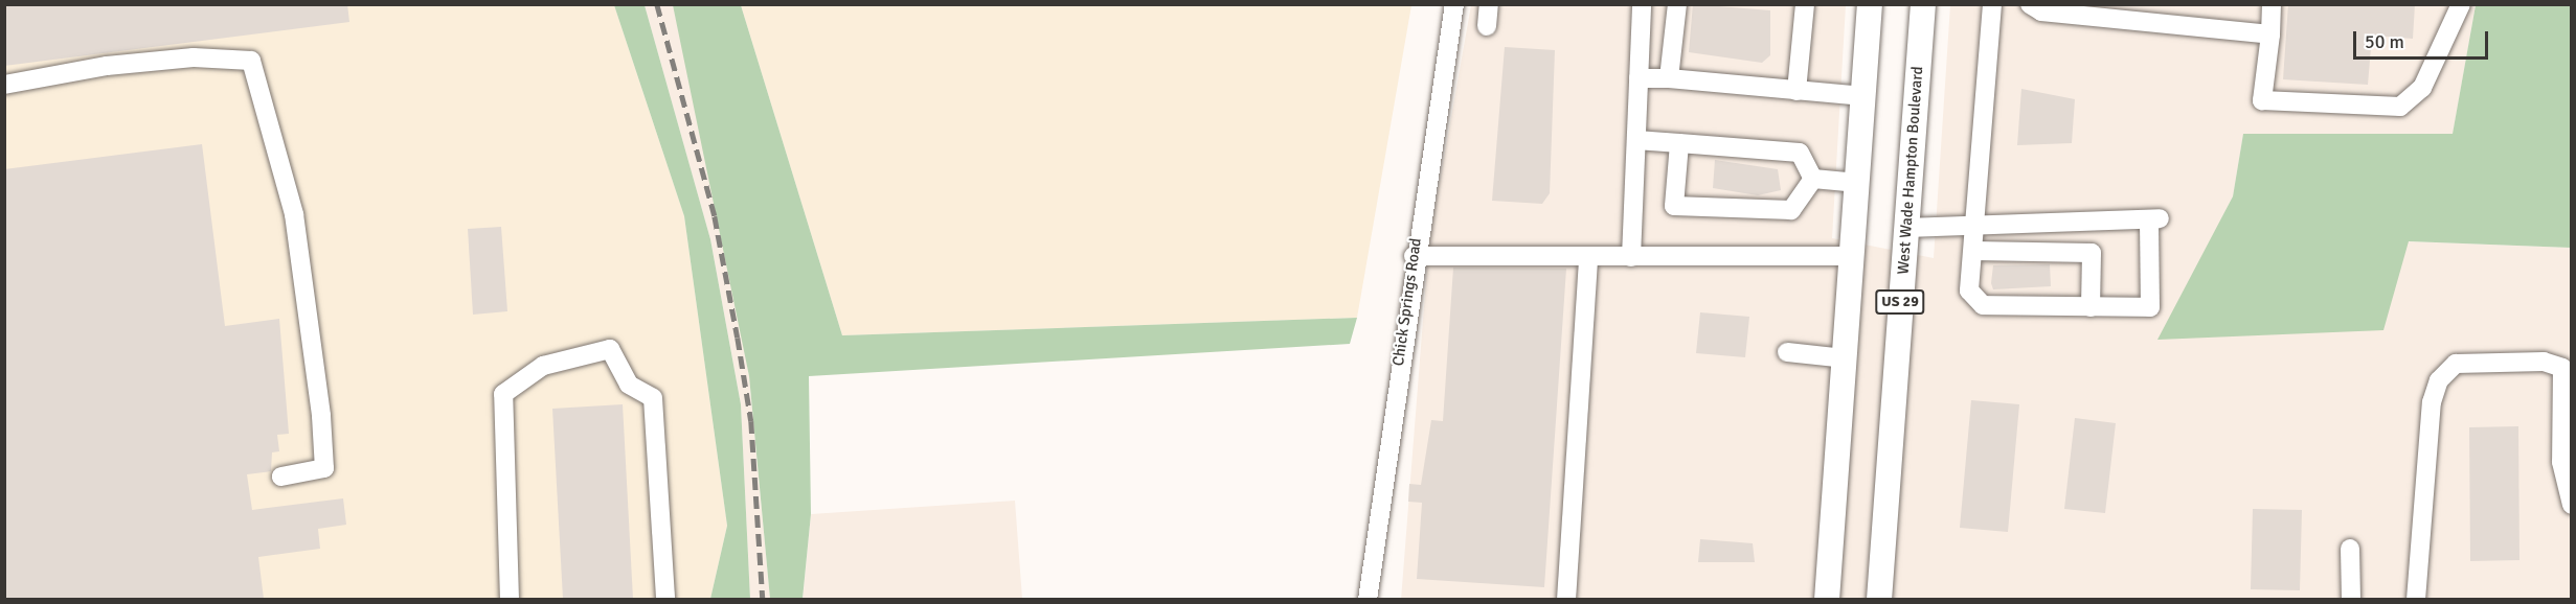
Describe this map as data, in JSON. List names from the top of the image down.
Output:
{
  "streets": {
    "main road": ["West Wade Hampton Boulevard", "US 29"],
    "street": ["Chick Springs Road"]
  },
  "scale_bar": "50 m"
}
